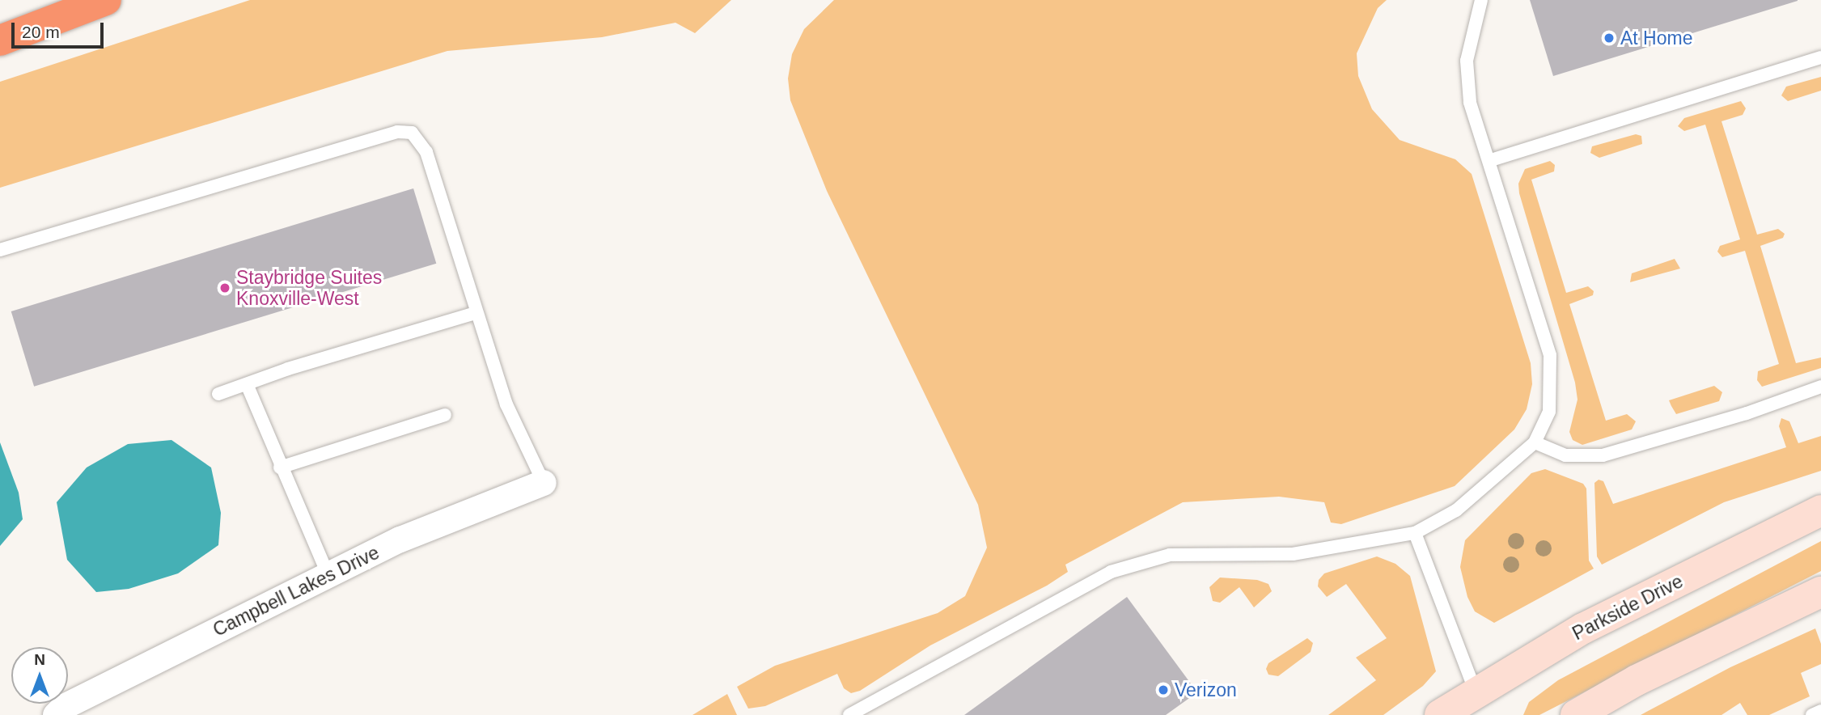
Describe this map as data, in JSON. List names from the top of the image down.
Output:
{
  "streets": {
    "street": ["Campbell Lakes Drive", "Parkside Drive"]
  },
  "places": ["At Home", "Staybridge Suites Knoxville-West", "Verizon"],
  "scale_bar": "20 m",
  "north": "top"
}
